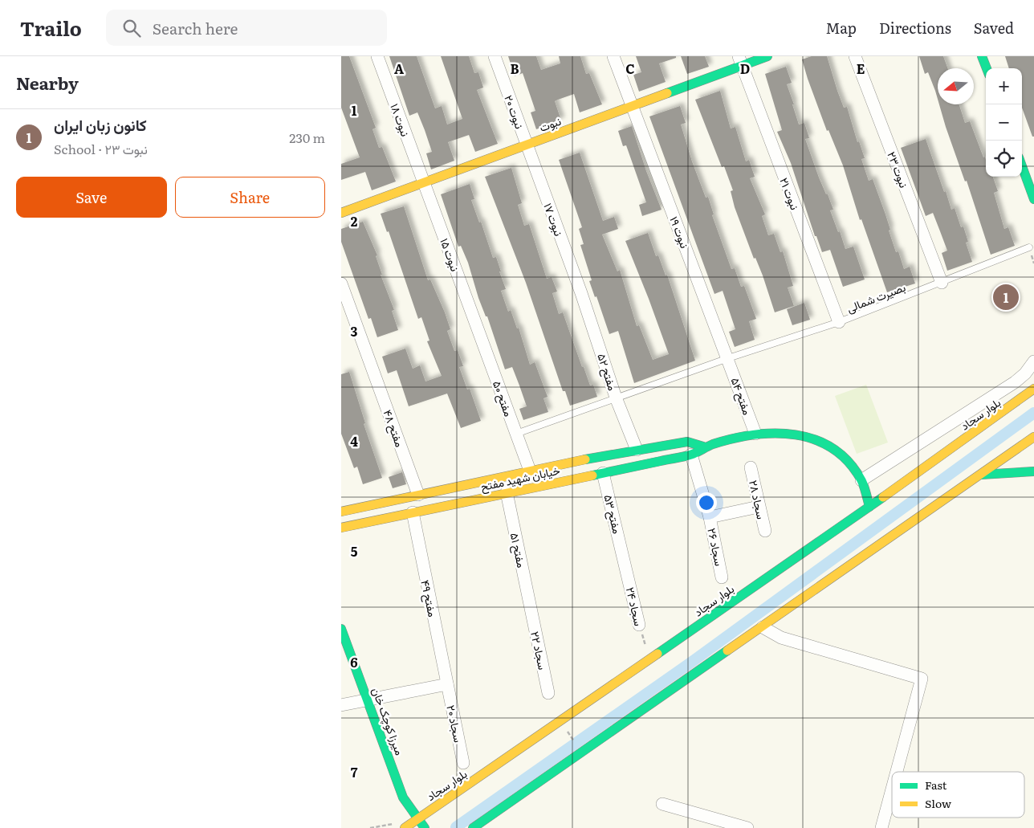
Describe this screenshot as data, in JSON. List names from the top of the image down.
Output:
{
  "streets": {
    "street": [
      "نبوت ۲۰",
      "نبوت ۱۸",
      "نبوت",
      "نبوت ۲۳",
      "نبوت ۲۱",
      "نبوت ۱۷",
      "نبوت ۱۹",
      "نبوت ۱۵",
      "مفتح ۵۲",
      "مفتح ۵۴",
      "مفتح ۵۰",
      "بلوار سجاد",
      "مفتح ۴۸",
      "خیابان شهید مفتح",
      "سجاد ۲۸",
      "مفتح ۵۳",
      "سجاد ۲۶",
      "مفتح ۵۱",
      "مفتح ۴۹",
      "سجاد ۲۴",
      "سجاد ۲۲",
      "میرزا کوچک خان",
      "سجاد ۲۰"
    ],
    "lane": ["بصیرت شمالی"]
  },
  "crossings": [
    ["نبوت ۲۰", "نبوت"],
    ["نبوت ۲۰", "نبوت ۱۷"],
    ["نبوت ۱۸", "نبوت"],
    ["نبوت ۱۸", "نبوت ۱۵"],
    ["نبوت", "نبوت ۲۱"],
    ["نبوت", "نبوت ۱۷"],
    ["نبوت", "نبوت ۱۹"],
    ["نبوت", "نبوت ۱۵"],
    ["نبوت ۲۳", "بصیرت شمالی"],
    ["نبوت ۲۱", "بصیرت شمالی"],
    ["نبوت ۱۷", "مفتح ۵۲"],
    ["نبوت ۱۹", "بصیرت شمالی"],
    ["نبوت ۱۹", "مفتح ۵۴"],
    ["نبوت ۱۵", "مفتح ۵۰"],
    ["بصیرت شمالی", "مفتح ۵۲"],
    ["بصیرت شمالی", "مفتح ۵۴"],
    ["بصیرت شمالی", "مفتح ۵۰"],
    ["مفتح ۵۲", "خیابان شهید مفتح"],
    ["مفتح ۵۴", "خیابان شهید مفتح"],
    ["مفتح ۵۰", "خیابان شهید مفتح"],
    ["بلوار سجاد", "خیابان شهید مفتح"],
    ["بلوار سجاد", "سجاد ۲۴"],
    ["بلوار سجاد", "میرزا کوچک خان"],
    ["مفتح ۴۸", "خیابان شهید مفتح"],
    ["خیابان شهید مفتح", "مفتح ۵۳"],
    ["خیابان شهید مفتح", "سجاد ۲۶"],
    ["خیابان شهید مفتح", "مفتح ۵۱"],
    ["خیابان شهید مفتح", "مفتح ۴۹"],
    ["مفتح ۵۳", "سجاد ۲۴"],
    ["مفتح ۵۱", "سجاد ۲۲"],
    ["مفتح ۴۹", "سجاد ۲۰"]
  ],
  "legend": ["Fast", "Slow"],
  "north": "left",
  "page": {
    "header": "Trailo",
    "search": "Search here",
    "nav": ["Map", "Directions", "Saved"],
    "heading": "Nearby",
    "map_buttons": ["+", "−"],
    "list": [
      {
        "mark": "1",
        "name": "کانون زبان ایران",
        "note": "School · نبوت ۲۳",
        "value": "230 m"
      }
    ],
    "buttons": ["Save", "Share"],
    "pins": "1"
  },
  "grid": {
    "columns": [
      "A",
      "B",
      "C",
      "D",
      "E"
    ],
    "rows": [
      "1",
      "2",
      "3",
      "4",
      "5",
      "6",
      "7"
    ]
  }
}
